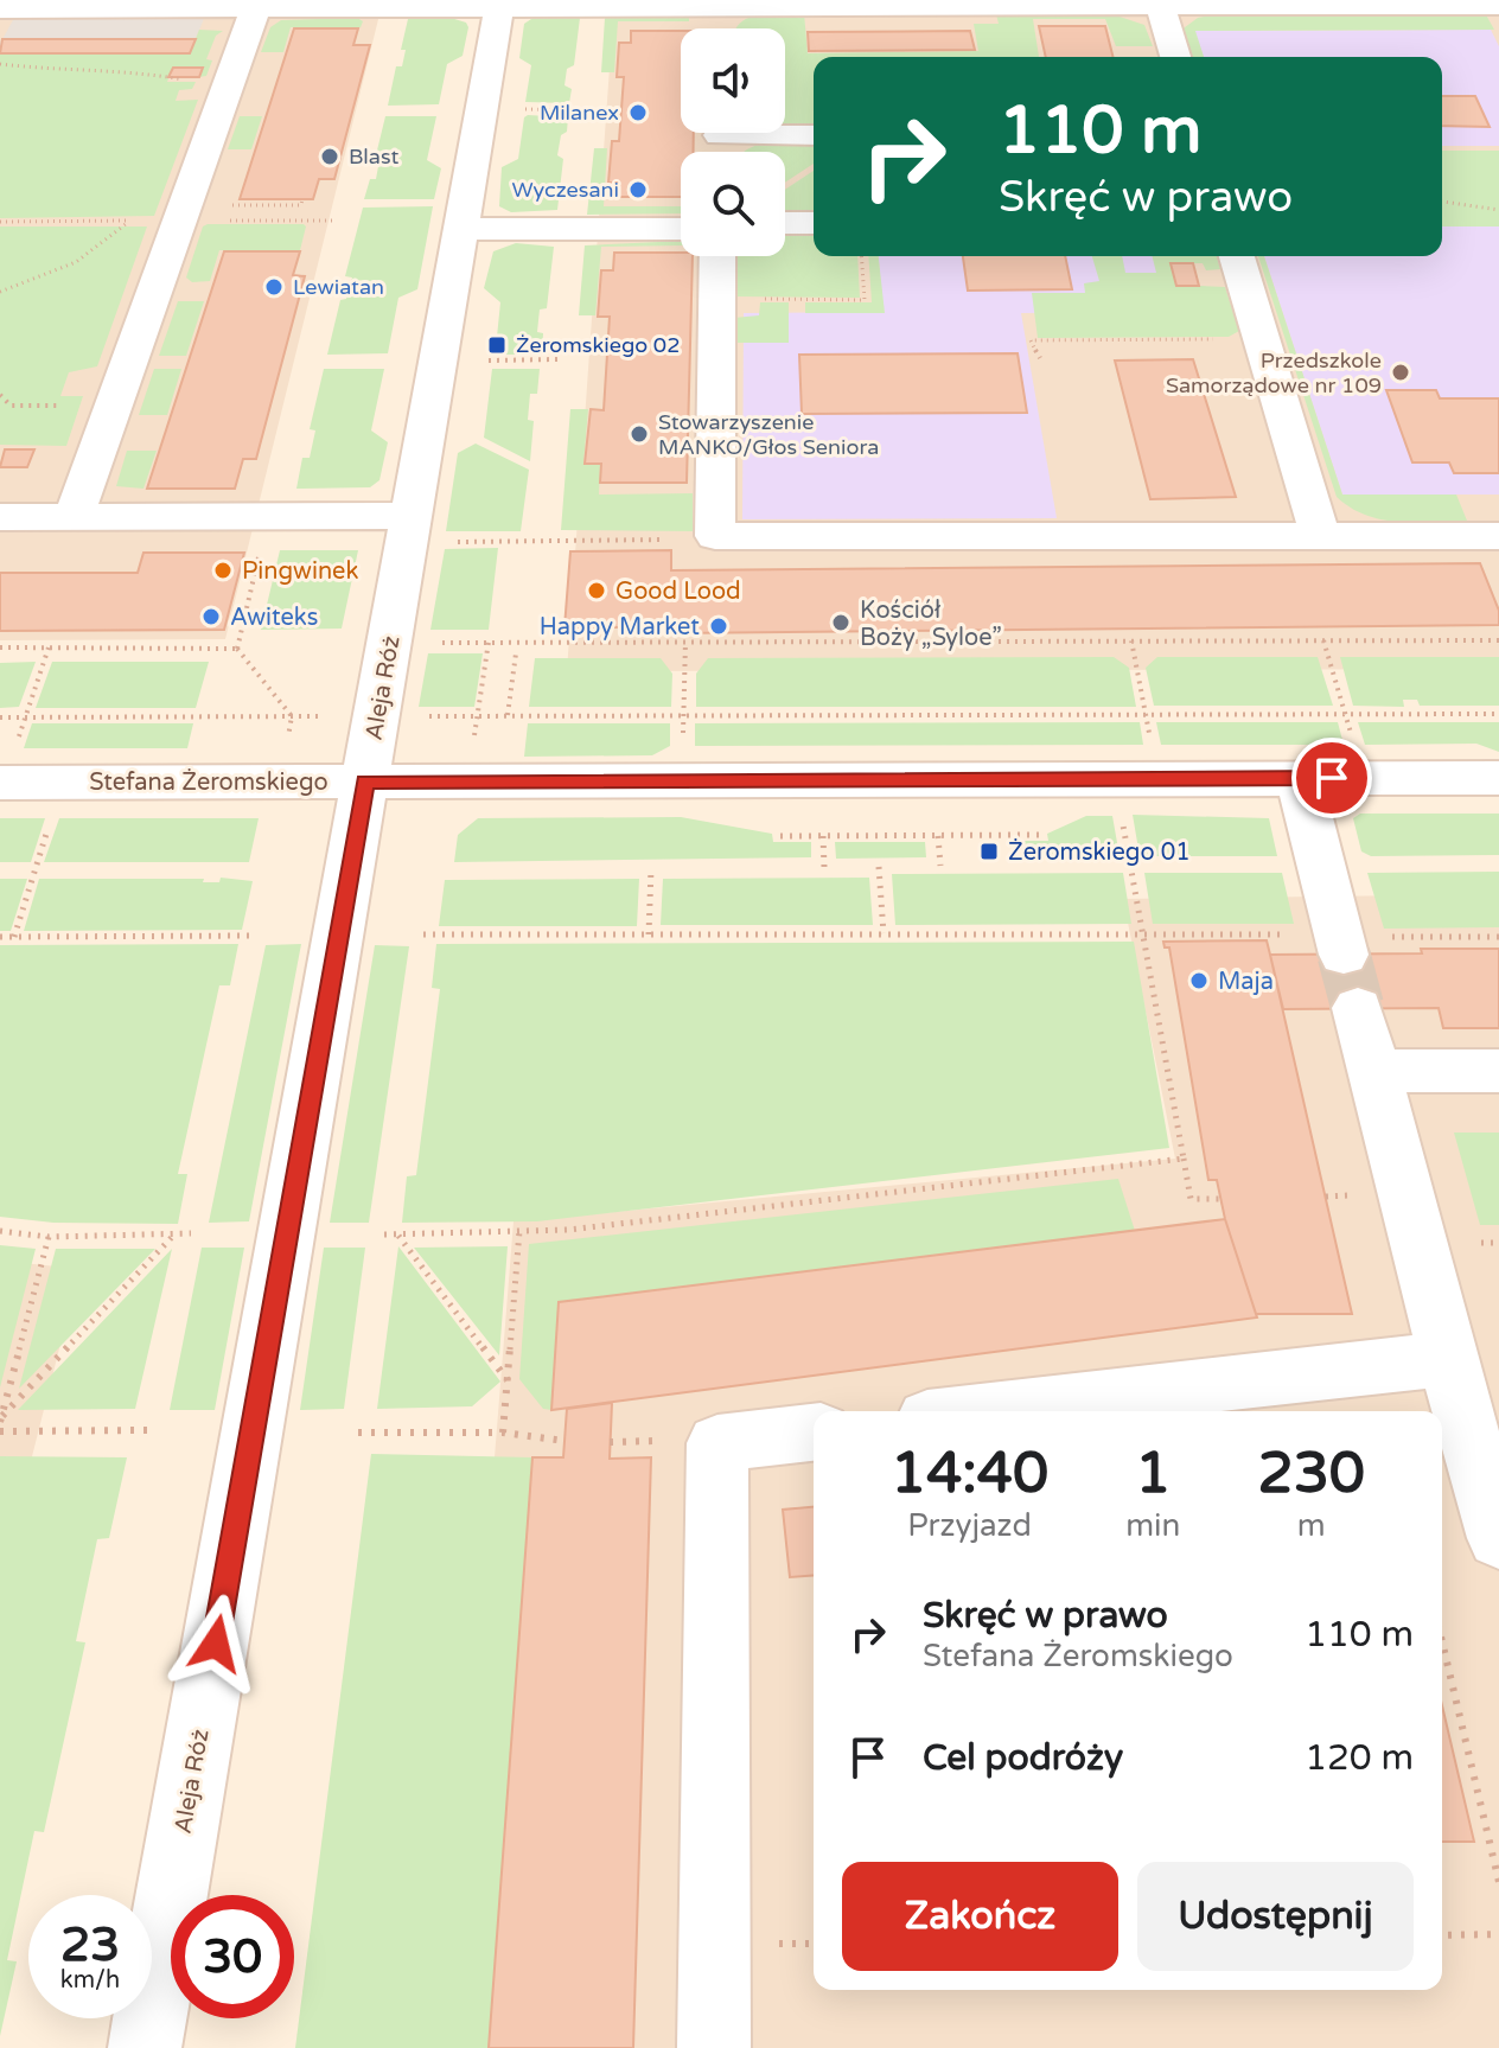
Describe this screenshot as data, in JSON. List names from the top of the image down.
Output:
{
  "streets": {
    "street": ["Aleja Róż", "Stefana Żeromskiego"]
  },
  "crossings": [
    ["Aleja Róż", "Stefana Żeromskiego"]
  ],
  "places": {
    "other": [
      "Milanex",
      "Blast",
      "Wyczesani",
      "Lewiatan",
      "Przedszkole Samorządowe nr 109",
      "Stowarzyszenie MANKO/Głos Seniora",
      "Pingwinek",
      "Good Lood",
      "Awiteks",
      "Kościół Boży „Syloe”",
      "Happy Market",
      "Maja"
    ],
    "transit": ["Żeromskiego 02", "Żeromskiego 01"]
  },
  "page": {
    "turn": ["110 m", "Skręć w prawo"],
    "eta": [
      "14:40",
      "Przyjazd",
      "1",
      "min",
      "230",
      "m"
    ],
    "list": [
      {
        "name": "Skręć w prawo",
        "note": "Stefana Żeromskiego",
        "value": "110 m"
      },
      {
        "name": "Cel podróży",
        "value": "120 m"
      }
    ],
    "buttons": ["Zakończ", "Udostępnij"],
    "speed": "23 km/h",
    "limit": "30"
  }
}
